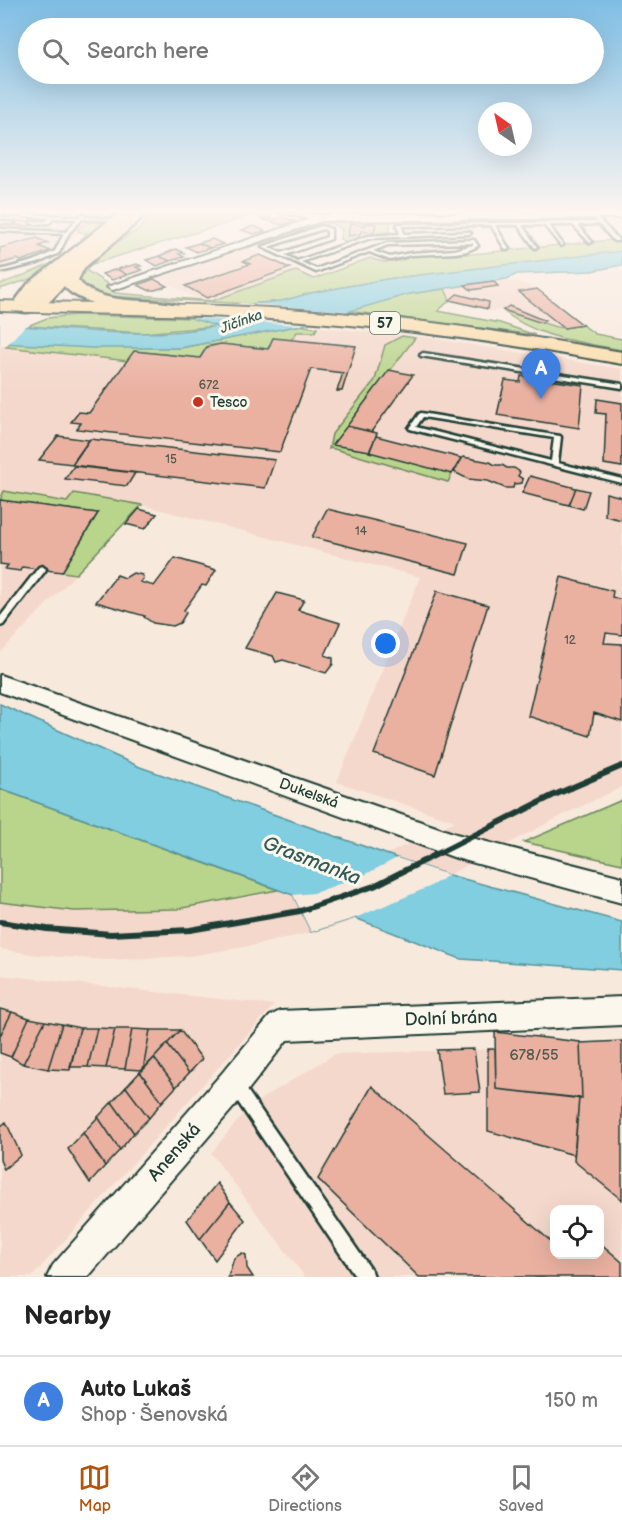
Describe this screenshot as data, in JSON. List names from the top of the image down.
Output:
{
  "streets": {
    "main road": ["57"],
    "street": ["Dukelská", "Dolní brána", "Anenská"]
  },
  "crossings": [
    ["Dolní brána", "Anenská"]
  ],
  "water": ["Jičínka", "Grasmanka"],
  "places": ["Tesco"],
  "house_numbers": [
    "672",
    "15",
    "14",
    "12",
    "678/55"
  ],
  "north": "top left",
  "page": {
    "search": "Search here",
    "pins": "A",
    "heading": "Nearby",
    "list": [
      {
        "mark": "A",
        "name": "Auto Lukaš",
        "note": "Shop · Šenovská",
        "value": "150 m"
      }
    ],
    "nav": ["Map", "Directions", "Saved"]
  }
}
